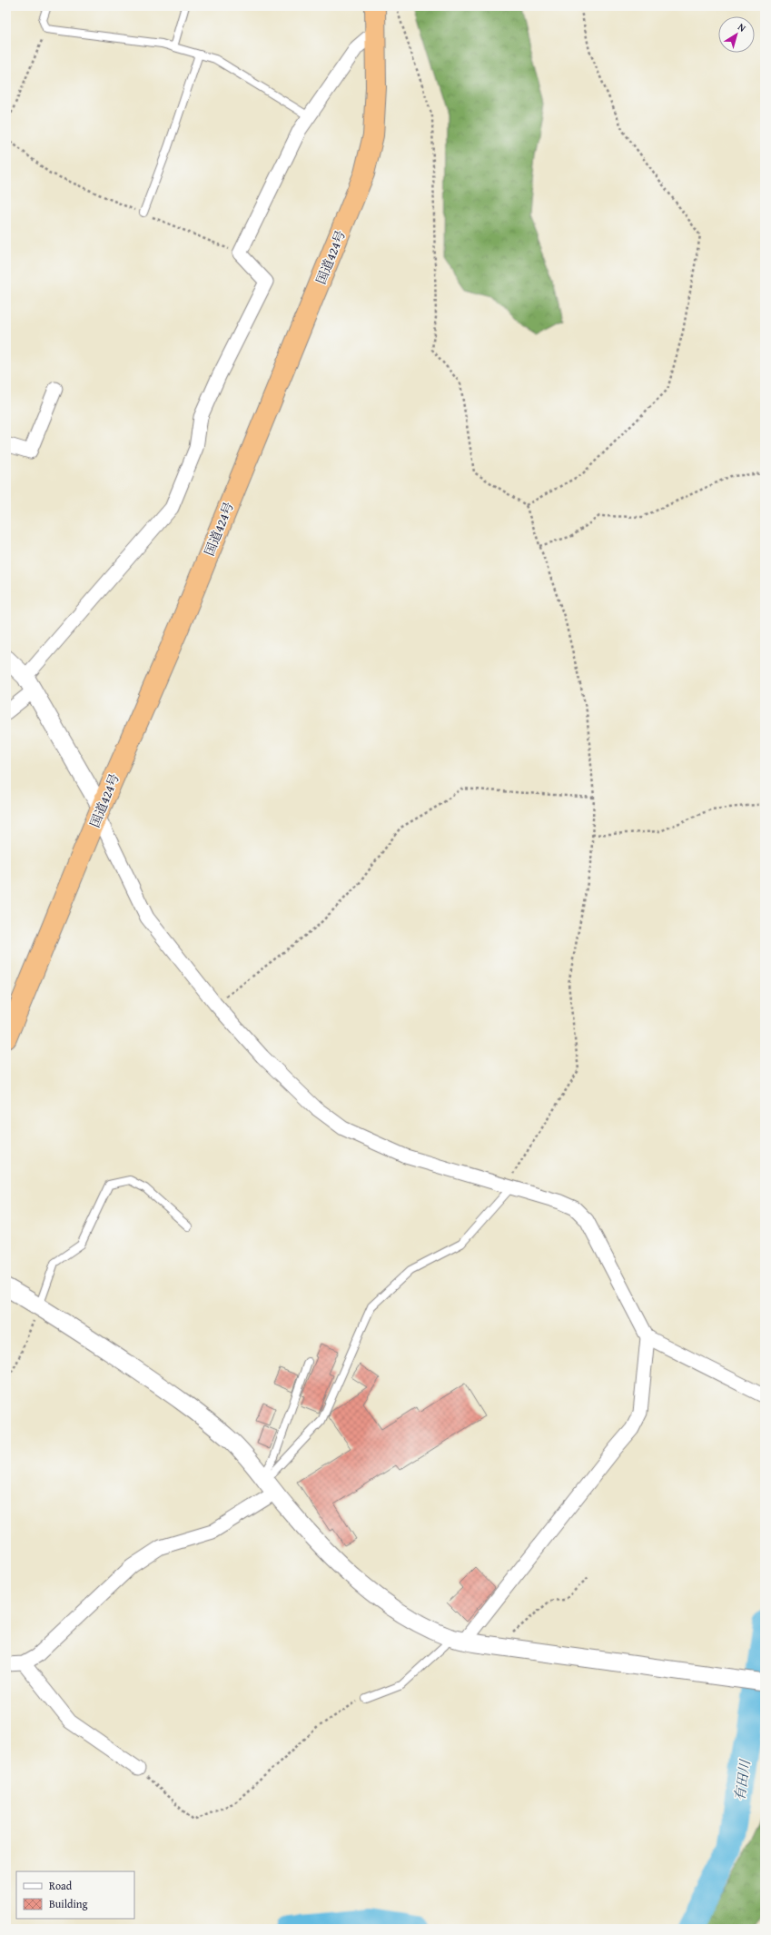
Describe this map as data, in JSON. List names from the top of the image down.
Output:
{
  "streets": {
    "highway": ["国道424号"]
  },
  "water": ["有田川"],
  "legend": ["Road", "Building"],
  "north": "top right"
}
